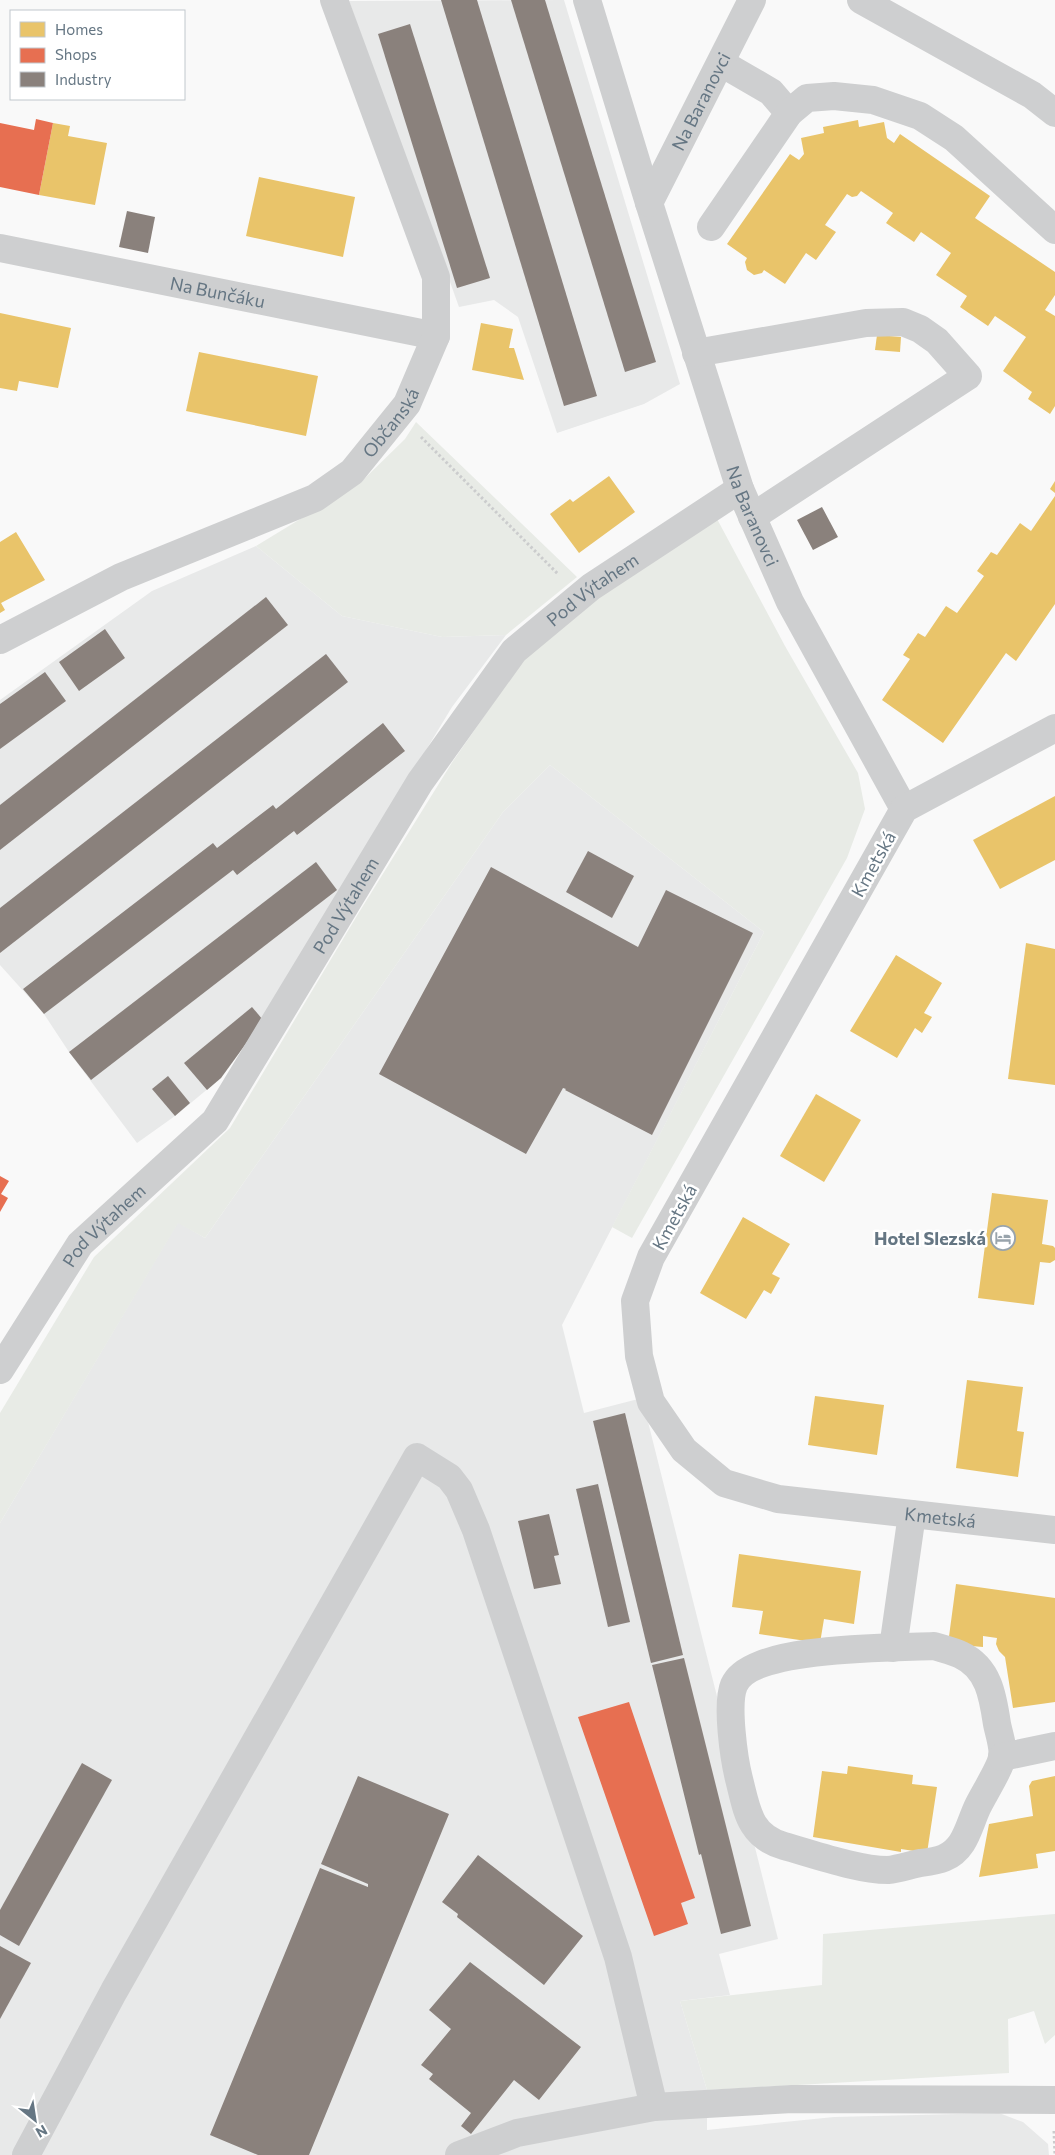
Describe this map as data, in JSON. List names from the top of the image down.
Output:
{
  "streets": {
    "street": [
      "Na Baranovci",
      "Na Bunčáku",
      "Občanská",
      "Pod Výtahem",
      "Kmetská"
    ]
  },
  "crossings": [
    ["Na Baranovci", "Pod Výtahem"],
    ["Na Baranovci", "Kmetská"],
    ["Na Bunčáku", "Občanská"]
  ],
  "places": {
    "hotel": ["Hotel Slezská"]
  },
  "legend": ["Homes", "Shops", "Industry"],
  "north": "bottom right"
}
